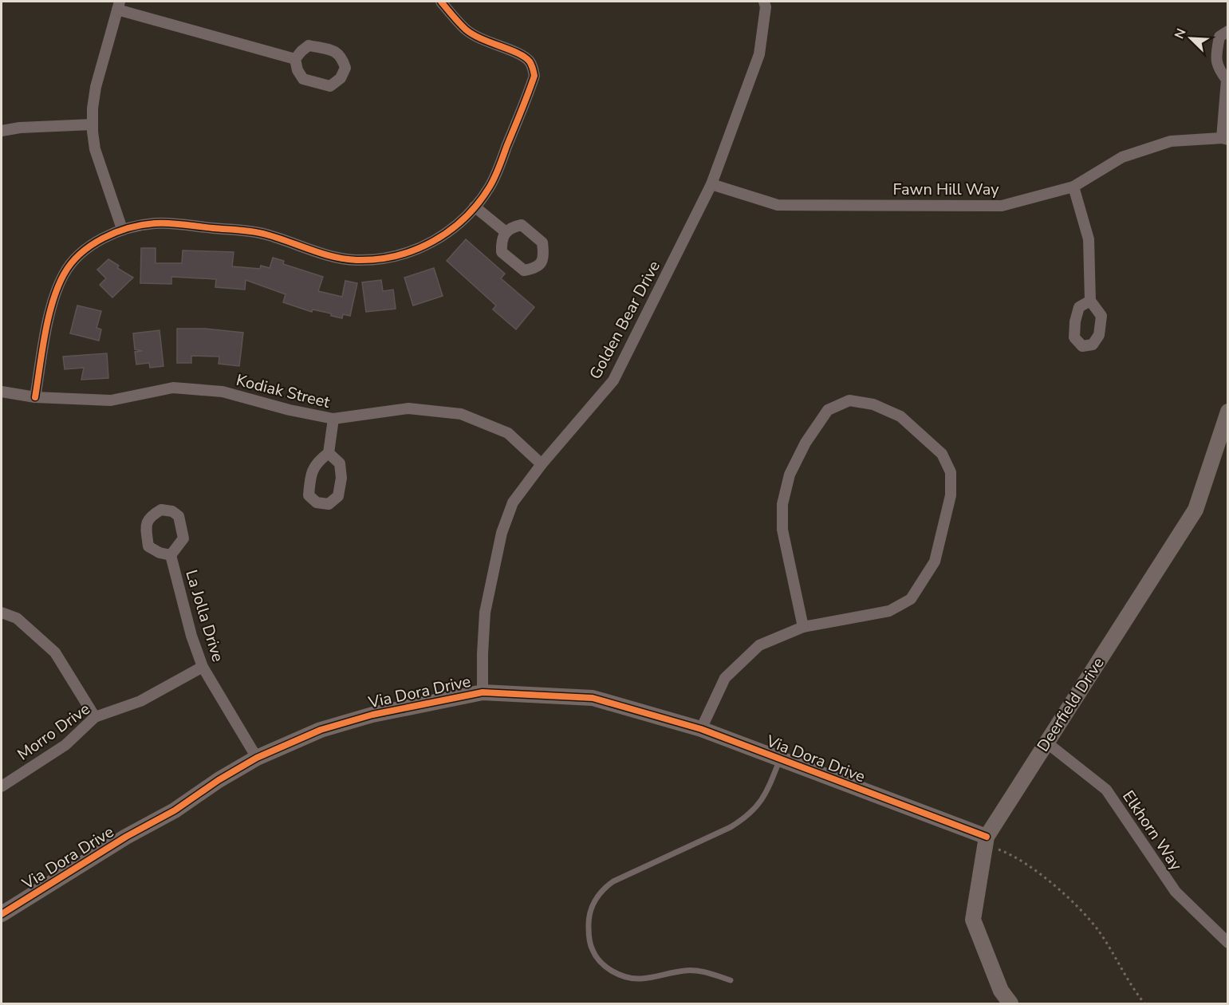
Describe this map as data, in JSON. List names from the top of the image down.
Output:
{
  "streets": {
    "street": [
      "Fawn Hill Way",
      "Golden Bear Drive",
      "Kodiak Street",
      "La Jolla Drive",
      "Via Dora Drive",
      "Deerfield Drive",
      "Morro Drive",
      "Elkhorn Way"
    ]
  },
  "crossings": [
    ["Fawn Hill Way", "Golden Bear Drive"],
    ["Golden Bear Drive", "Kodiak Street"],
    ["Golden Bear Drive", "Via Dora Drive"],
    ["La Jolla Drive", "Via Dora Drive"],
    ["La Jolla Drive", "Morro Drive"],
    ["Via Dora Drive", "Deerfield Drive"],
    ["Deerfield Drive", "Elkhorn Way"]
  ],
  "north": "top left"
}
